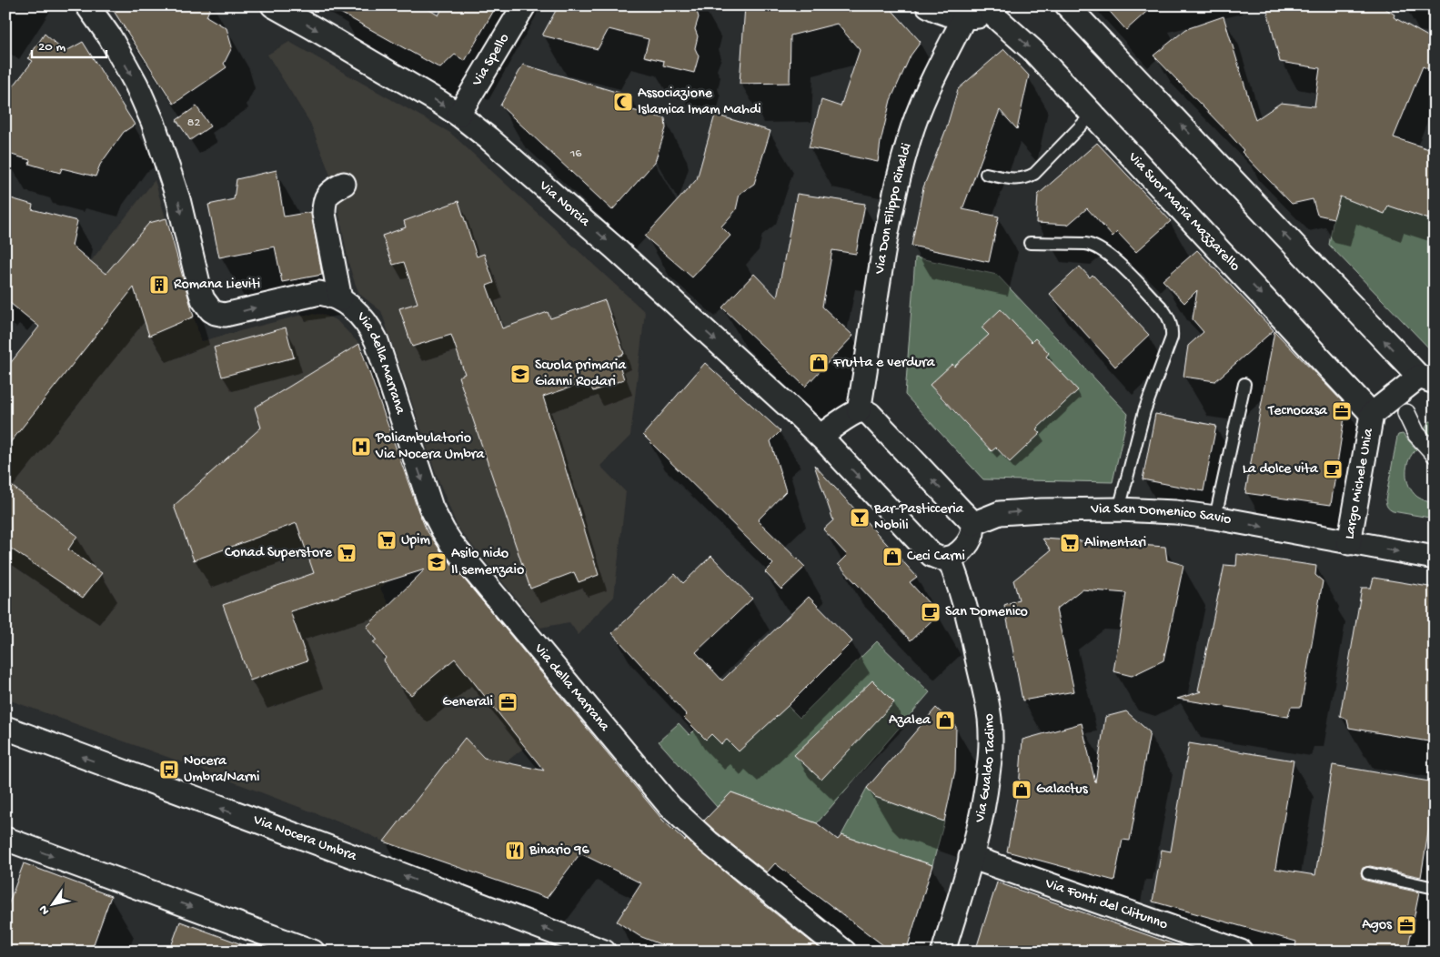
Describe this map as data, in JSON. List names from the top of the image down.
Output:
{
  "streets": {
    "street": [
      "Via Spello",
      "Via Norcia",
      "Via Don Filippo Rinaldi",
      "Via Suor Maria Mazzarello",
      "Via della Marrana",
      "Largo Michele Unia",
      "Via San Domenico Savio",
      "Via Gualdo Tadino",
      "Via Nocera Umbra",
      "Via Fonti del Clitunno"
    ]
  },
  "crossings": [
    ["Via Spello", "Via Norcia"],
    ["Via Norcia", "Via Gualdo Tadino"],
    ["Via Suor Maria Mazzarello", "Largo Michele Unia"],
    ["Largo Michele Unia", "Via San Domenico Savio"],
    ["Via Gualdo Tadino", "Via Fonti del Clitunno"]
  ],
  "one_way": ["Via Norcia", "Via della Marrana", "Via San Domenico Savio"],
  "places": {
    "mosque": ["Associazione Islamica Imam Mahdi"],
    "building": ["Romana Lieviti"],
    "shop": [
      "Frutta e verdura",
      "Ceci Carni",
      "Azalea",
      "Galactus"
    ],
    "school or university": ["Scuola primaria Gianni Rodari", "Asilo nido Il semenzaio"],
    "office": ["Tecnocasa", "Generali", "Agos"],
    "hospital": ["Poliambulatorio Via Nocera Umbra"],
    "cafe": ["La dolce vita", "San Domenico"],
    "bar": ["Bar-Pasticceria Nobili"],
    "supermarket": ["Upim", "Alimentari", "Conad Superstore"],
    "bus stop": ["Nocera Umbra/Narni"],
    "restaurant": ["Binario 96"]
  },
  "house_numbers": ["82", "16"],
  "scale_bar": "20 m",
  "north": "bottom left"
}
